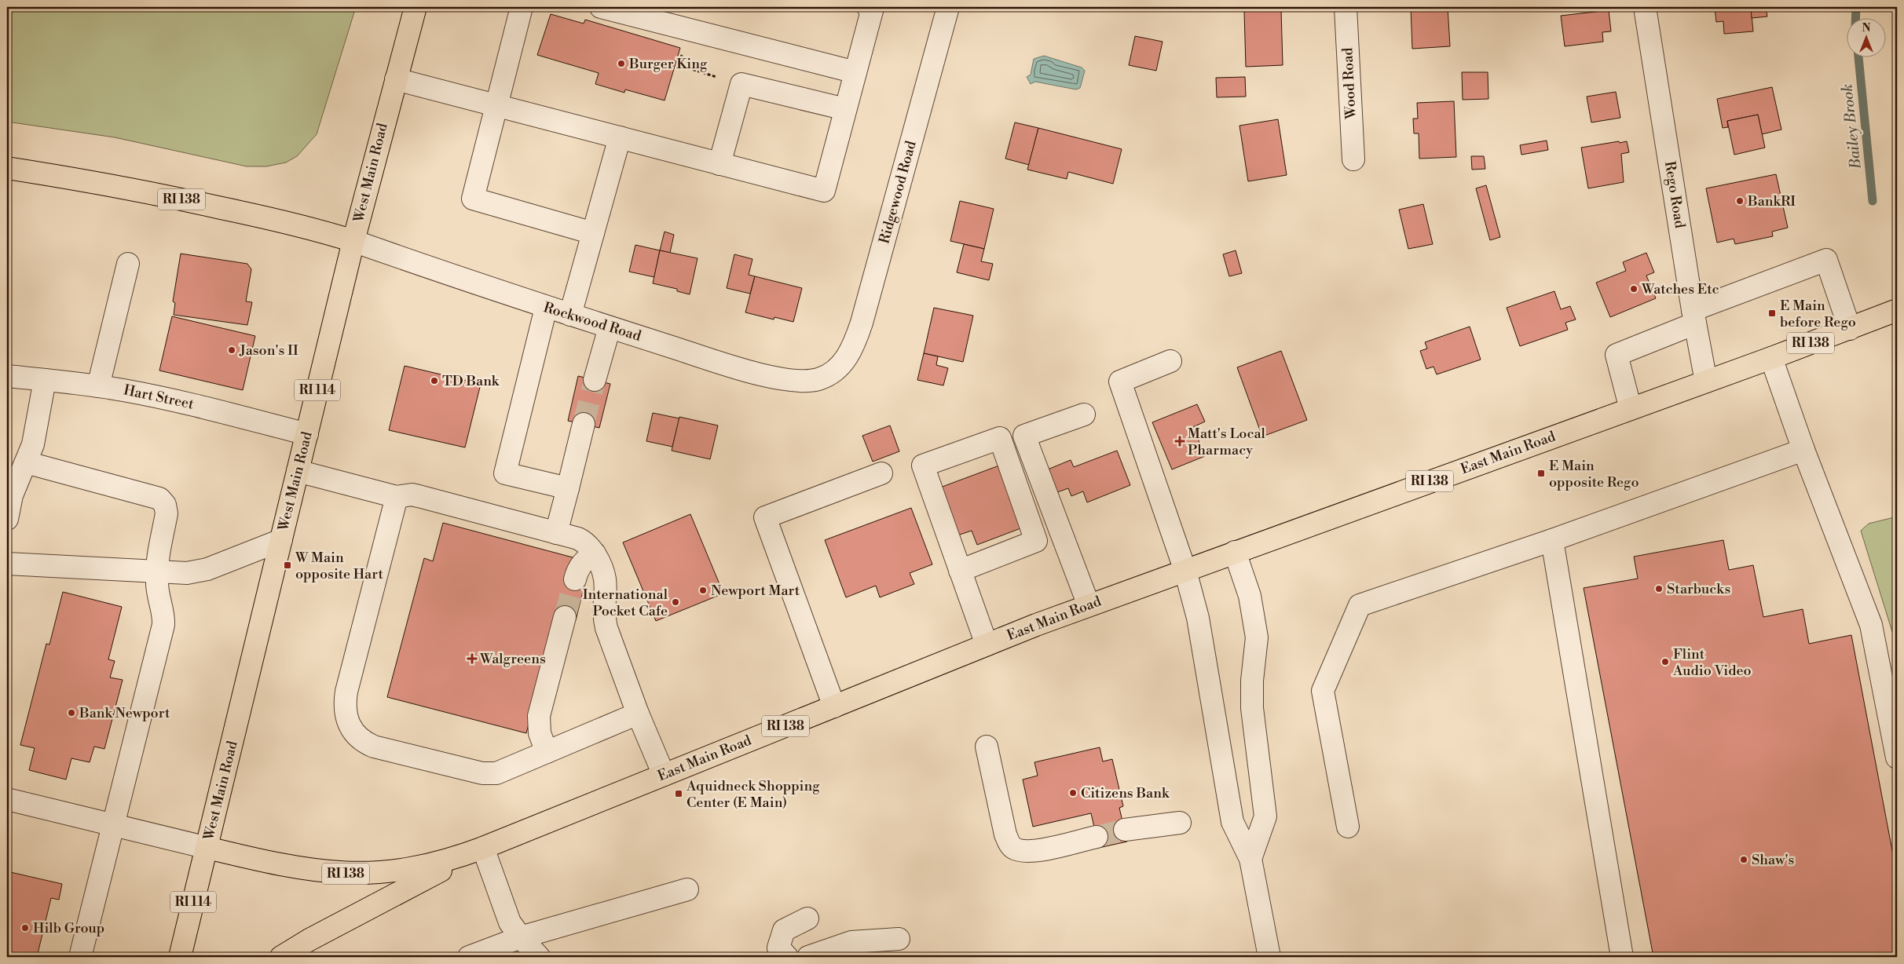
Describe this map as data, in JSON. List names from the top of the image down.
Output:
{
  "streets": {
    "main road": [
      "West Main Road",
      "RI 138",
      "RI 114",
      "East Main Road"
    ],
    "street": [
      "Wood Road",
      "Ridgewood Road",
      "Rego Road",
      "Rockwood Road",
      "Hart Street"
    ]
  },
  "crossings": [
    ["West Main Road", "RI 138"],
    ["West Main Road", "Rockwood Road"],
    ["West Main Road", "Hart Street"],
    ["West Main Road", "East Main Road"],
    ["Ridgewood Road", "Rockwood Road"],
    ["Rego Road", "East Main Road"],
    ["RI 138", "Rockwood Road"]
  ],
  "water": ["Bailey Brook"],
  "places": {
    "other": [
      "Burger King",
      "BankRI",
      "Watches Etc",
      "Jason's II",
      "TD Bank",
      "Starbucks",
      "Newport Mart",
      "International Pocket Cafe",
      "Flint Audio Video",
      "Bank Newport",
      "Citizens Bank",
      "Shaw's",
      "Hilb Group"
    ],
    "transit": [
      "E Main before Rego",
      "E Main opposite Rego",
      "W Main opposite Hart",
      "Aquidneck Shopping Center (E Main)"
    ],
    "health": ["Matt's Local Pharmacy", "Walgreens"]
  },
  "north": "top"
}
